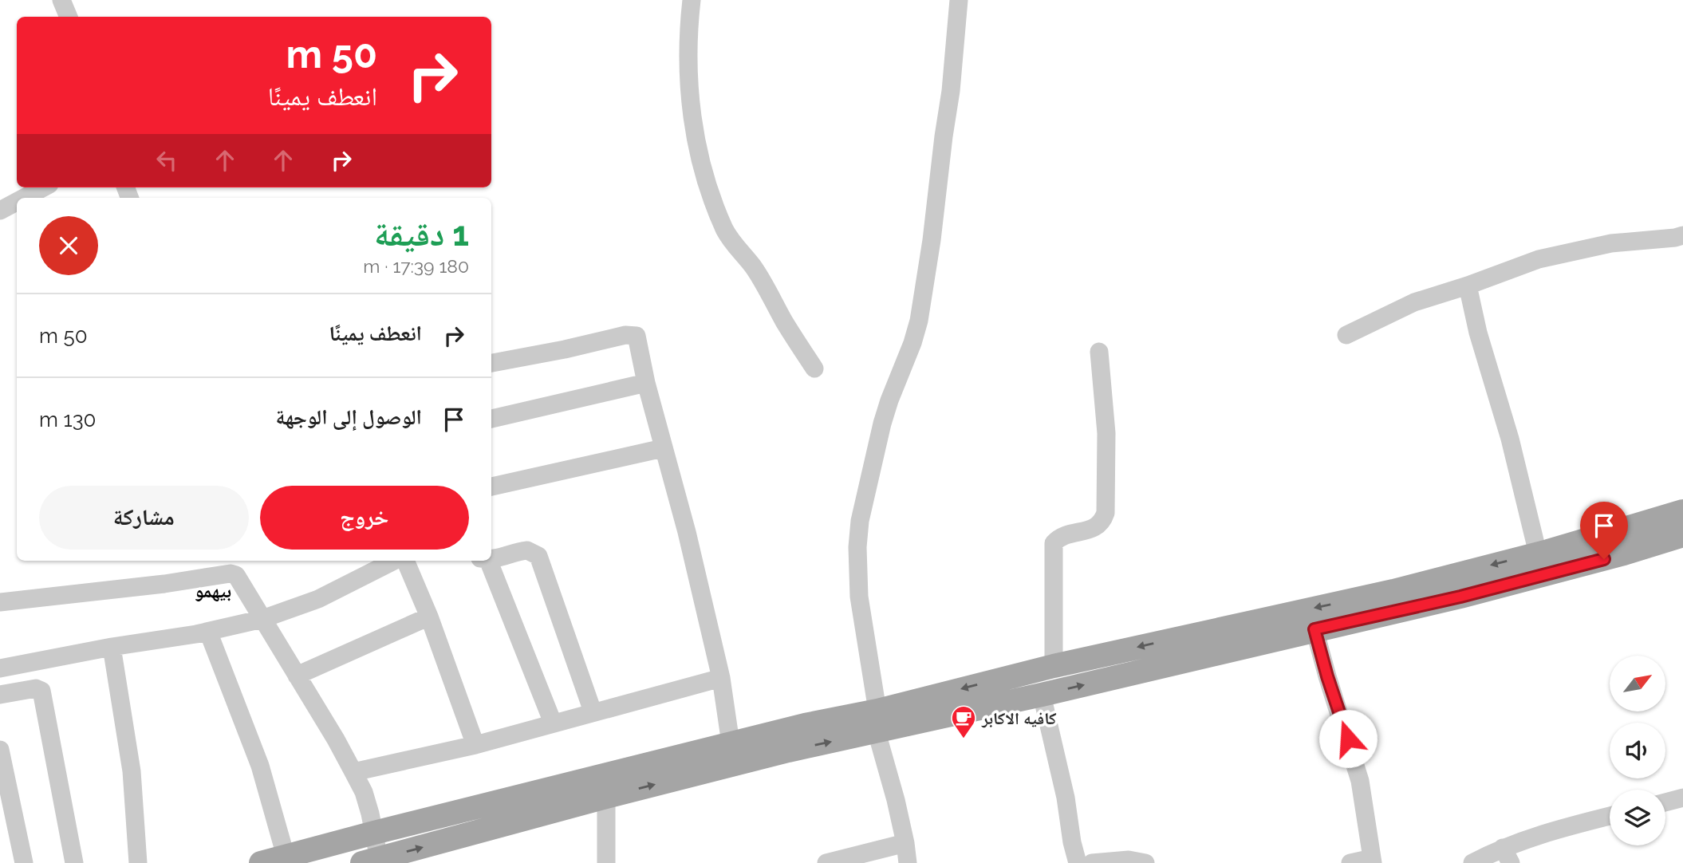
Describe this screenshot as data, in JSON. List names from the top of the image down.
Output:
{
  "districts": ["بيهمو"],
  "places": {
    "cafe": ["كافيه الاكابر"]
  },
  "north": "top right",
  "page": {
    "turn": ["50 m", "انعطف يمينًا"],
    "heading": ["1 دقيقة", "180 m · 17:39"],
    "list": [
      {
        "name": "انعطف يمينًا",
        "value": "50 m"
      },
      {
        "name": "الوصول إلى الوجهة",
        "value": "130 m"
      }
    ],
    "buttons": ["خروج", "مشاركة"]
  }
}
